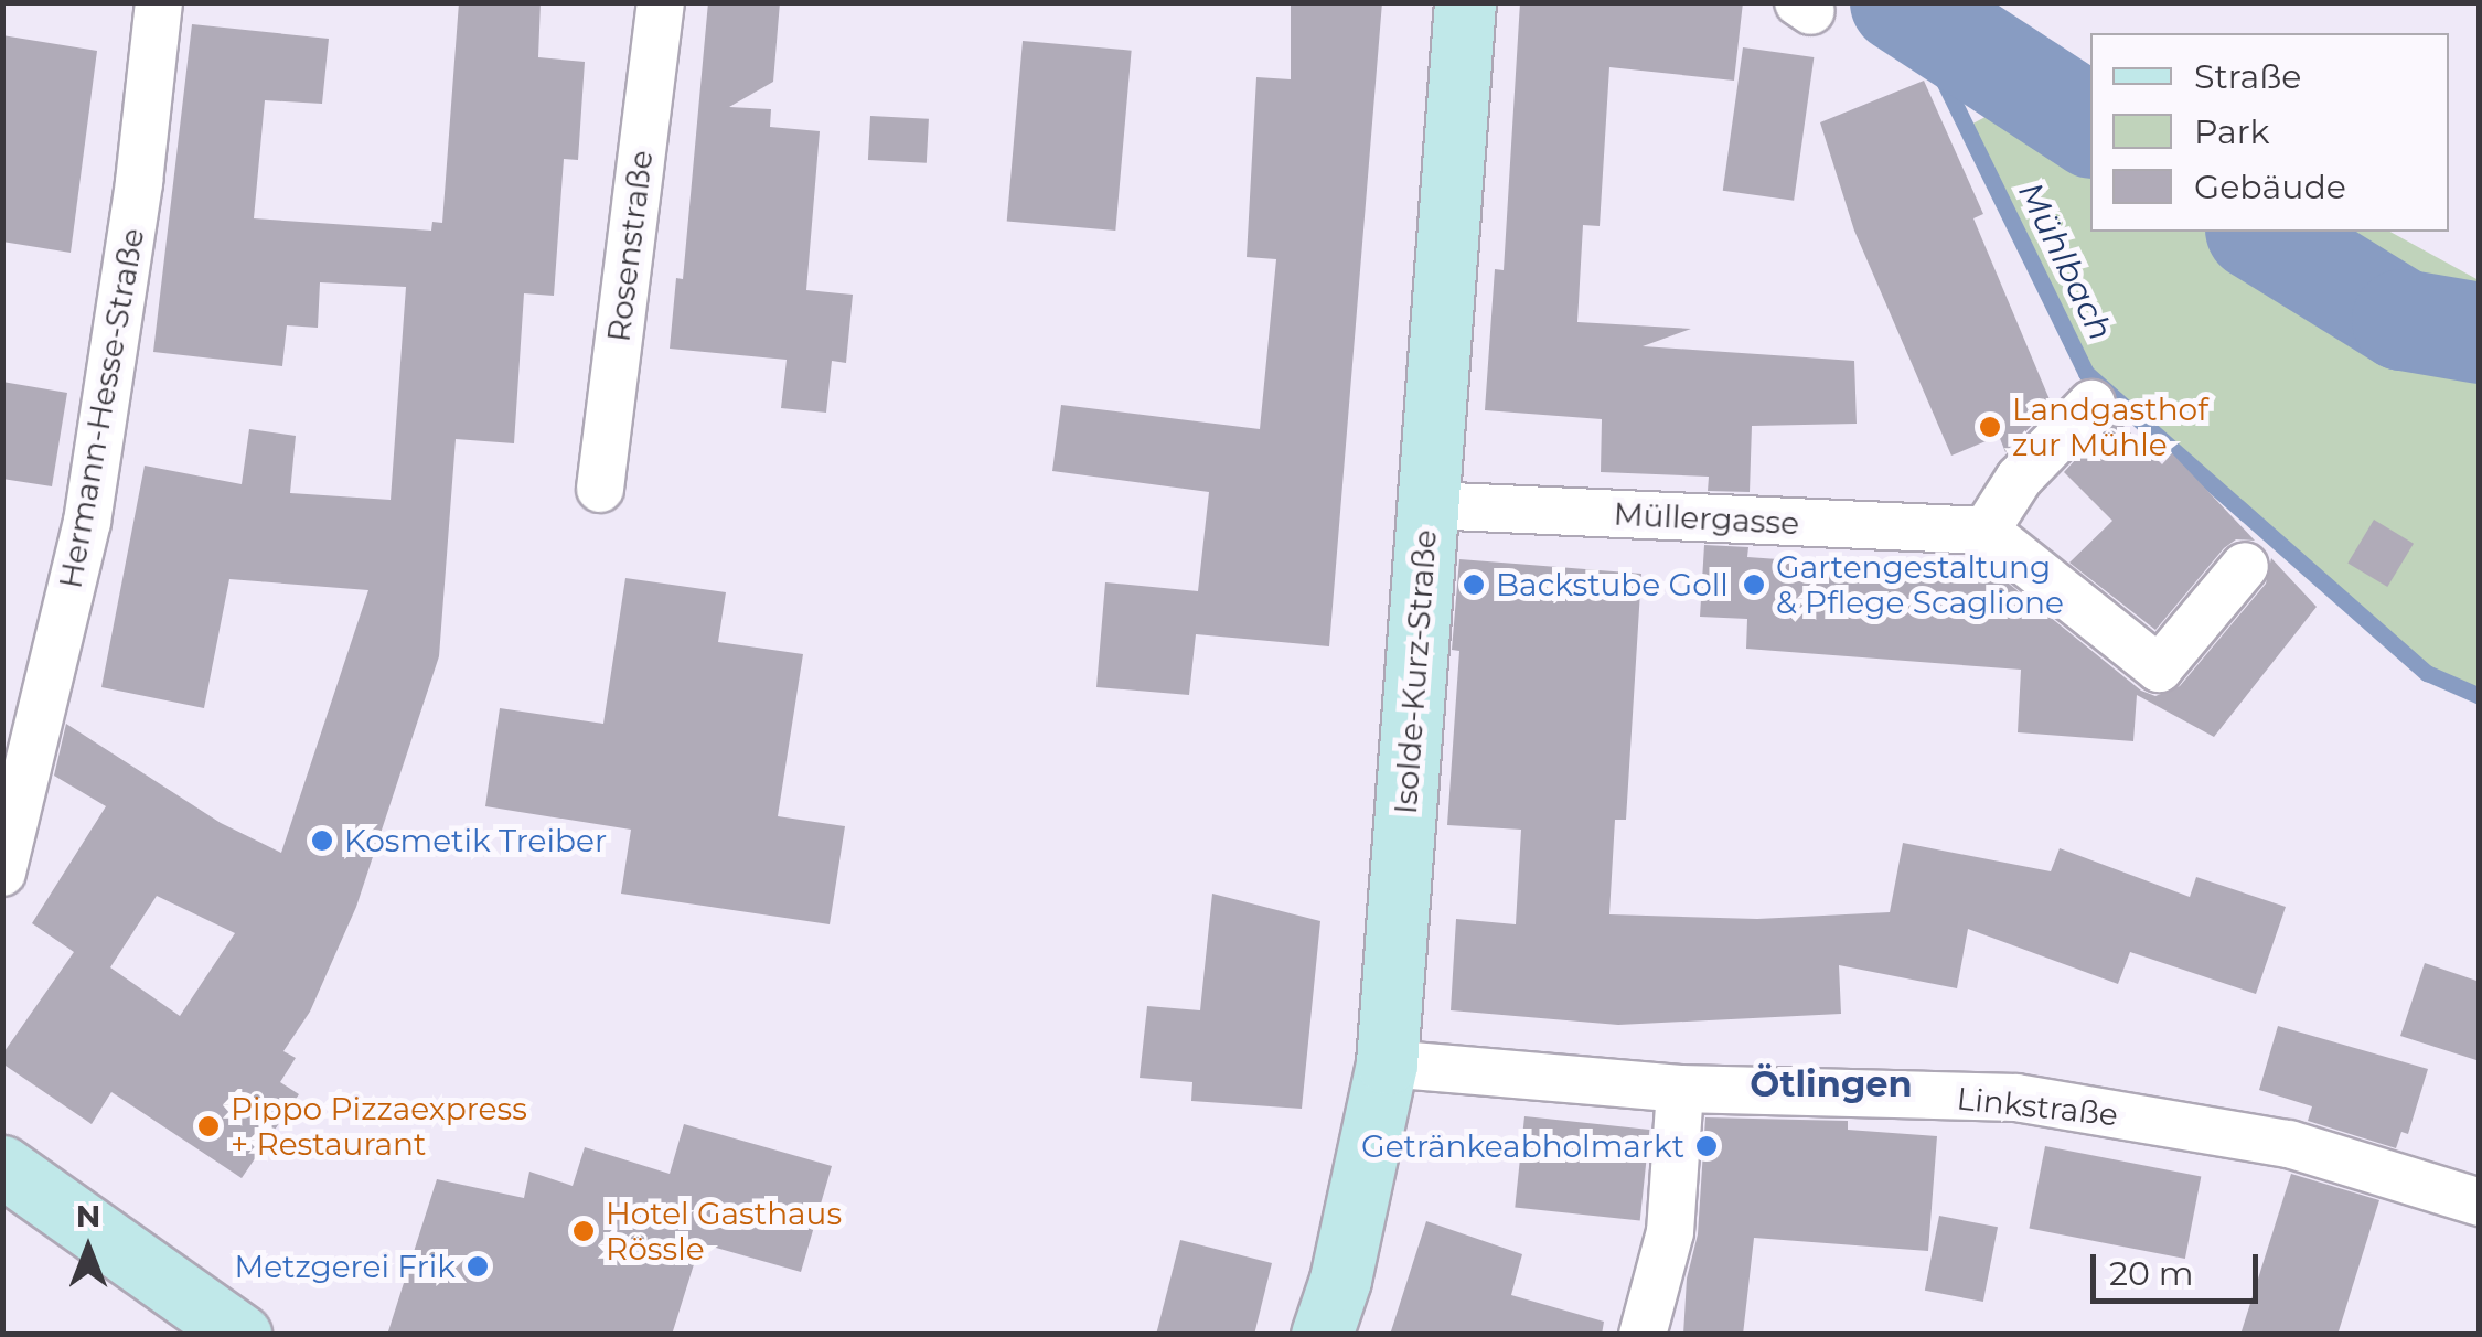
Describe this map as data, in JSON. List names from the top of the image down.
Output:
{
  "streets": {
    "street": [
      "Rosenstraße",
      "Hermann-Hesse-Straße",
      "Müllergasse",
      "Isolde-Kurz-Straße",
      "Linkstraße"
    ]
  },
  "crossings": [
    ["Müllergasse", "Isolde-Kurz-Straße"],
    ["Isolde-Kurz-Straße", "Linkstraße"]
  ],
  "districts": ["Ötlingen"],
  "water": ["Mühlbach"],
  "places": [
    "Landgasthof zur Mühle",
    "Backstube Goll",
    "Gartengestaltung & Pflege Scaglione",
    "Kosmetik Treiber",
    "Pippo Pizzaexpress + Restaurant",
    "Getränkeabholmarkt",
    "Hotel Gasthaus Rössle",
    "Metzgerei Frik"
  ],
  "legend": ["Straße", "Park", "Gebäude"],
  "scale_bar": "20 m",
  "north": "top"
}
